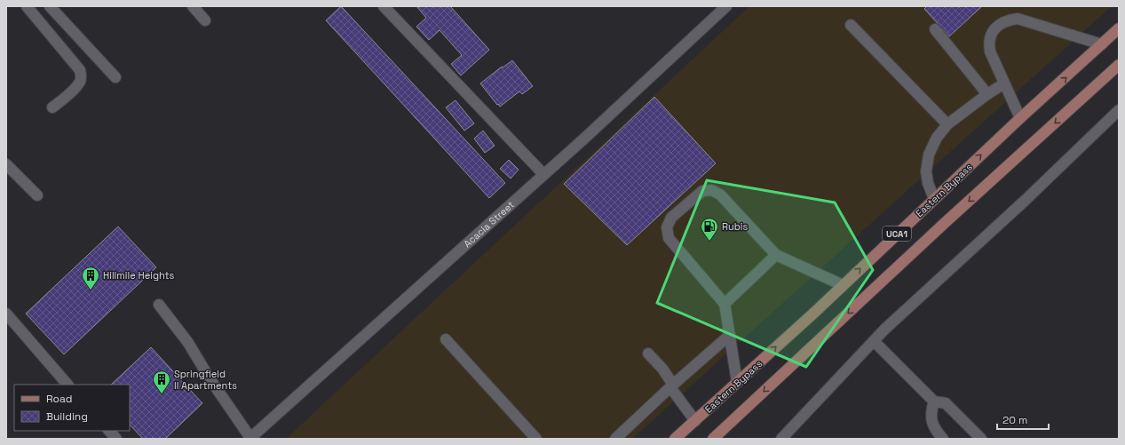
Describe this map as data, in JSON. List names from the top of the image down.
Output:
{
  "streets": {
    "main road": ["Eastern Bypass", "UCA1"],
    "street": ["Acacia Street"]
  },
  "places": {
    "fuel station": ["Rubis"],
    "building": ["Hillmile Heights", "Springfield II Apartments"]
  },
  "legend": ["Road", "Building"],
  "scale_bar": "20 m"
}
